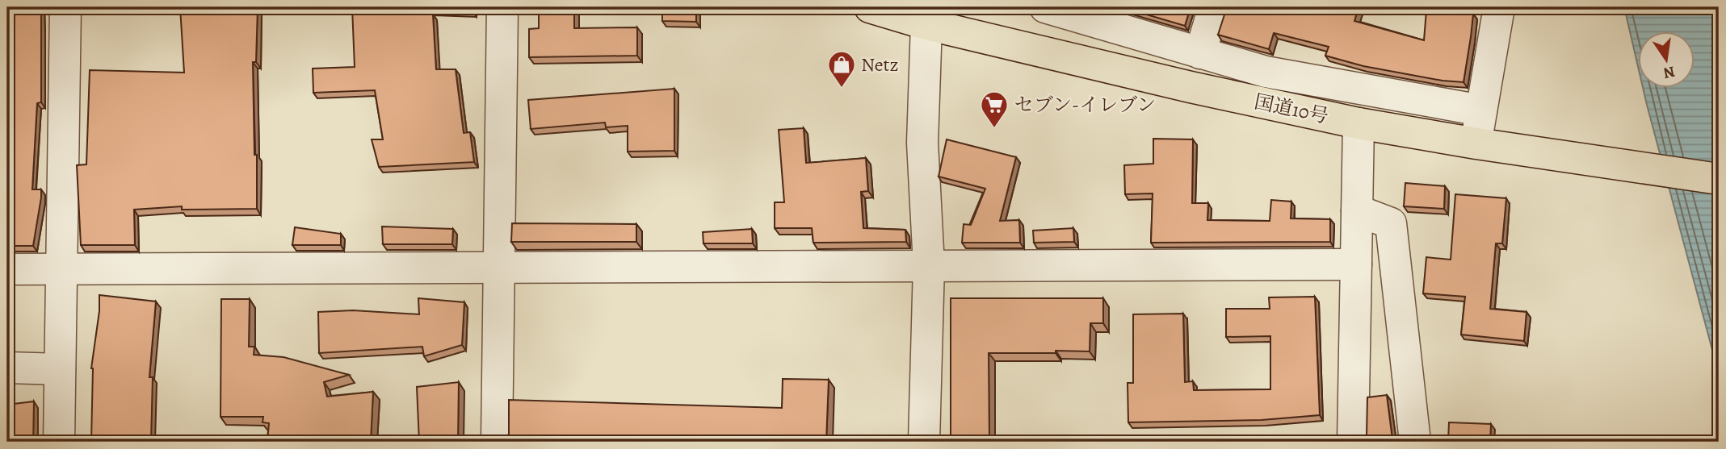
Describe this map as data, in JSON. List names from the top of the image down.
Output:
{
  "streets": {
    "highway": ["国道10号"]
  },
  "places": {
    "shop": ["Netz"],
    "supermarket": ["セブン-イレブン"]
  },
  "north": "bottom"
}
